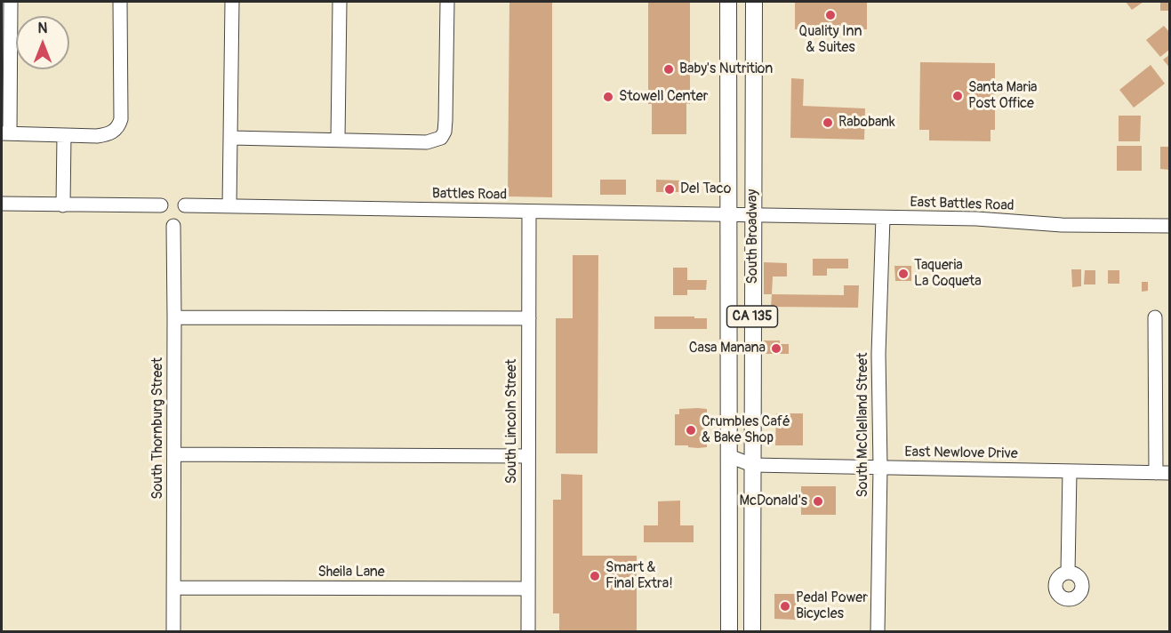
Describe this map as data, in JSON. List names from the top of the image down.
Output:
{
  "streets": {
    "main road": ["South Broadway", "CA 135"],
    "street": [
      "Battles Road",
      "East Battles Road",
      "South Lincoln Street",
      "South McClelland Street",
      "South Thornburg Street",
      "East Newlove Drive",
      "Sheila Lane"
    ]
  },
  "crossings": [
    ["Battles Road", "East Battles Road"],
    ["Battles Road", "South Broadway"],
    ["Battles Road", "South Lincoln Street"],
    ["East Battles Road", "South Broadway"],
    ["East Battles Road", "South McClelland Street"],
    ["South Broadway", "East Newlove Drive"],
    ["South Lincoln Street", "Sheila Lane"],
    ["South McClelland Street", "East Newlove Drive"],
    ["South Thornburg Street", "Sheila Lane"]
  ],
  "places": [
    "Quality Inn & Suites",
    "Baby's Nutrition",
    "Santa Maria Post Office",
    "Stowell Center",
    "Rabobank",
    "Del Taco",
    "Taqueria La Coqueta",
    "Casa Manana",
    "Crumbles Café & Bake Shop",
    "McDonald's",
    "Smart & Final Extra!",
    "Pedal Power Bicycles"
  ],
  "north": "top"
}
